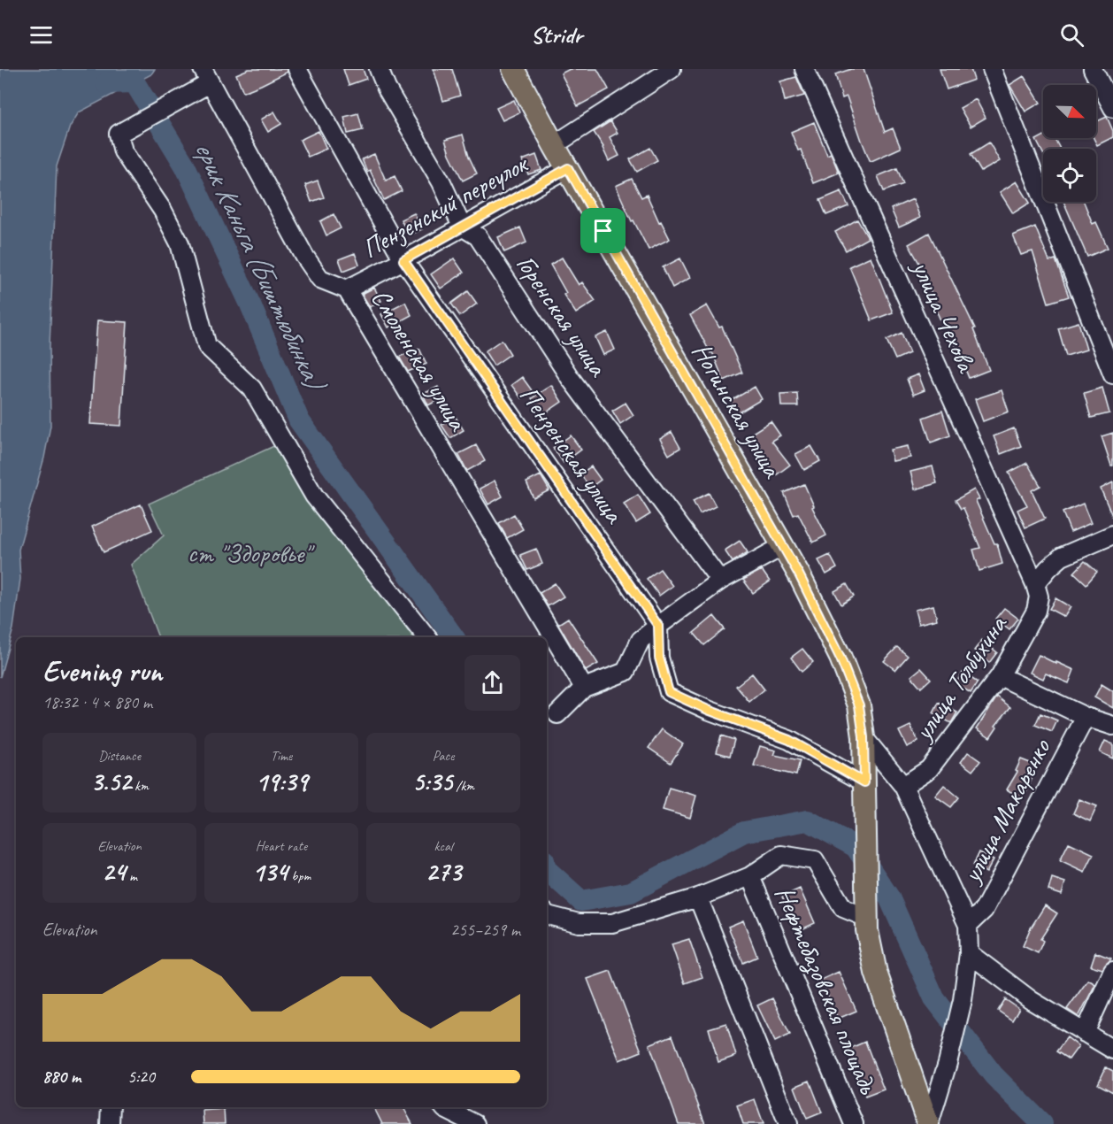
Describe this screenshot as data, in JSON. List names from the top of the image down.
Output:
{
  "streets": {
    "main road": ["Ногинская улица"],
    "street": [
      "Пензенский переулок",
      "Горенская улица",
      "улица Чехова",
      "Смоленская улица",
      "Пензенская улица",
      "улица Толбухина",
      "улица Макаренко",
      "Нефтебазовская площадь"
    ]
  },
  "crossings": [
    ["Пензенский переулок", "Горенская улица"],
    ["Пензенский переулок", "Смоленская улица"],
    ["Пензенский переулок", "Ногинская улица"],
    ["Пензенский переулок", "Пензенская улица"],
    ["улица Чехова", "улица Толбухина"]
  ],
  "water": ["ерик Каньга (Биштюбинка)"],
  "parks": ["ст \"Здоровье\""],
  "north": "bottom right",
  "page": {
    "header": "Stridr",
    "heading": ["Evening run", "18:32 · 4 × 880 m"],
    "stats": [
      ["Distance", "3.52 km"],
      ["Time", "19:39"],
      ["Pace", "5:35 /km"],
      ["Elevation", "24 m"],
      ["Heart rate", "134 bpm"],
      ["kcal", "273"]
    ],
    "chart": ["Elevation", "255–259 m"],
    "list": [
      {
        "name": "880 m",
        "note": "5:20"
      }
    ]
  }
}
